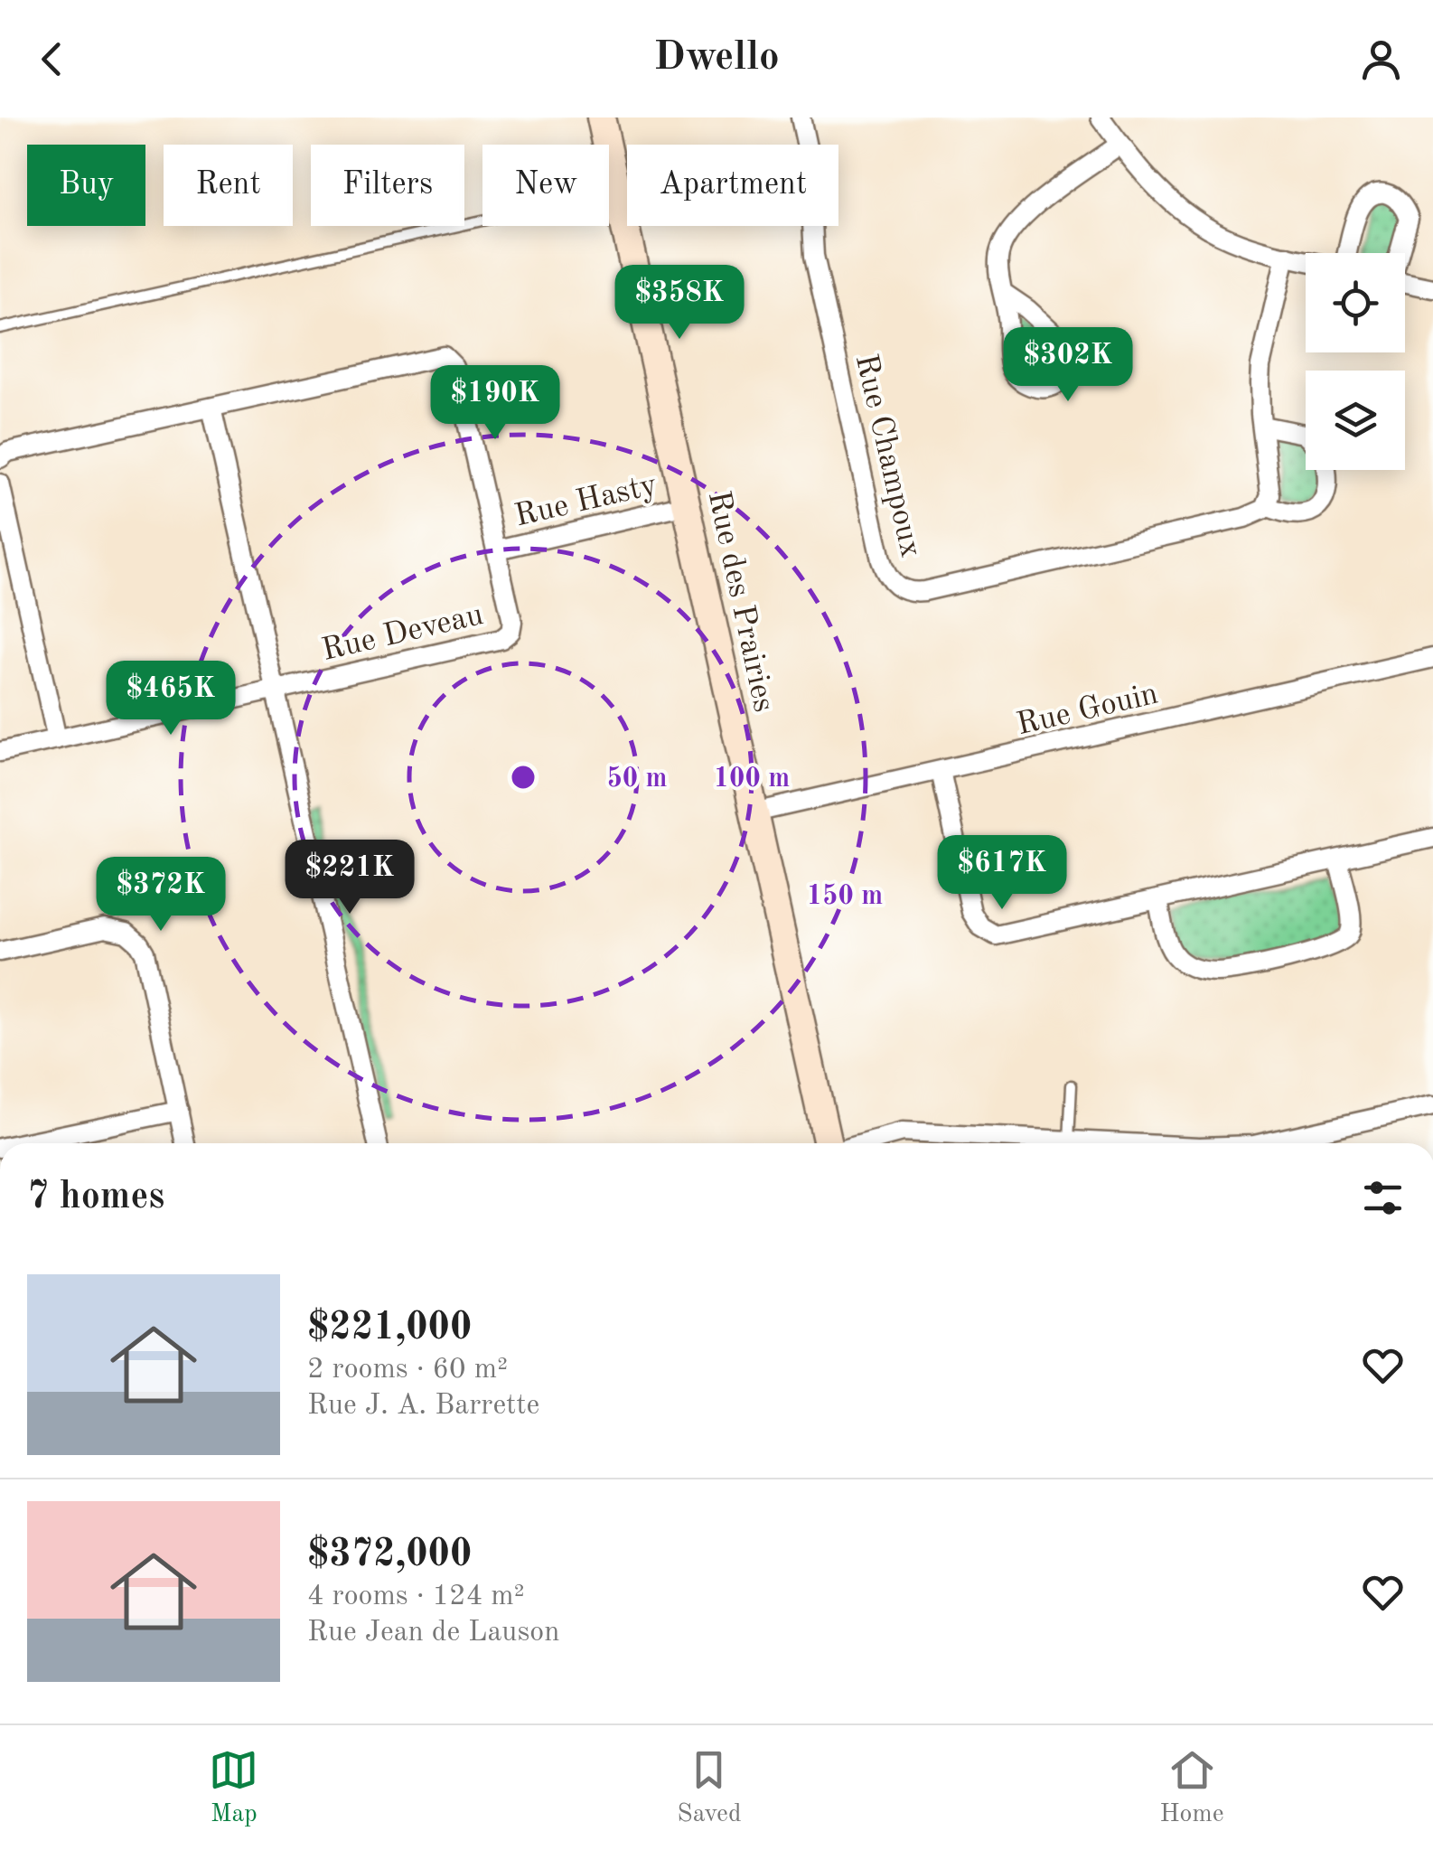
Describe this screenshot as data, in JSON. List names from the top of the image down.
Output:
{
  "streets": {
    "main road": ["Rue des Prairies"],
    "street": [
      "Rue Champoux",
      "Rue Hasty",
      "Rue Deveau",
      "Rue Gouin"
    ]
  },
  "crossings": [
    ["Rue Hasty", "Rue des Prairies"],
    ["Rue Hasty", "Rue Deveau"],
    ["Rue des Prairies", "Rue Gouin"]
  ],
  "page": {
    "header": "Dwello",
    "chip": [
      "Buy",
      "Rent",
      "Filters",
      "New",
      "Apartment"
    ],
    "price": [
      "$358K",
      "$302K",
      "$190K",
      "$465K",
      "$617K",
      "$221K",
      "$372K"
    ],
    "heading": "7 homes",
    "list": [
      {
        "name": "$221,000",
        "note": "2 rooms · 60 m² · Rue J. A. Barrette"
      },
      {
        "name": "$372,000",
        "note": "4 rooms · 124 m² · Rue Jean de Lauson"
      }
    ],
    "tabs": ["Map", "Saved", "Home"]
  },
  "rings": ["50 m", "100 m", "150 m"]
}
